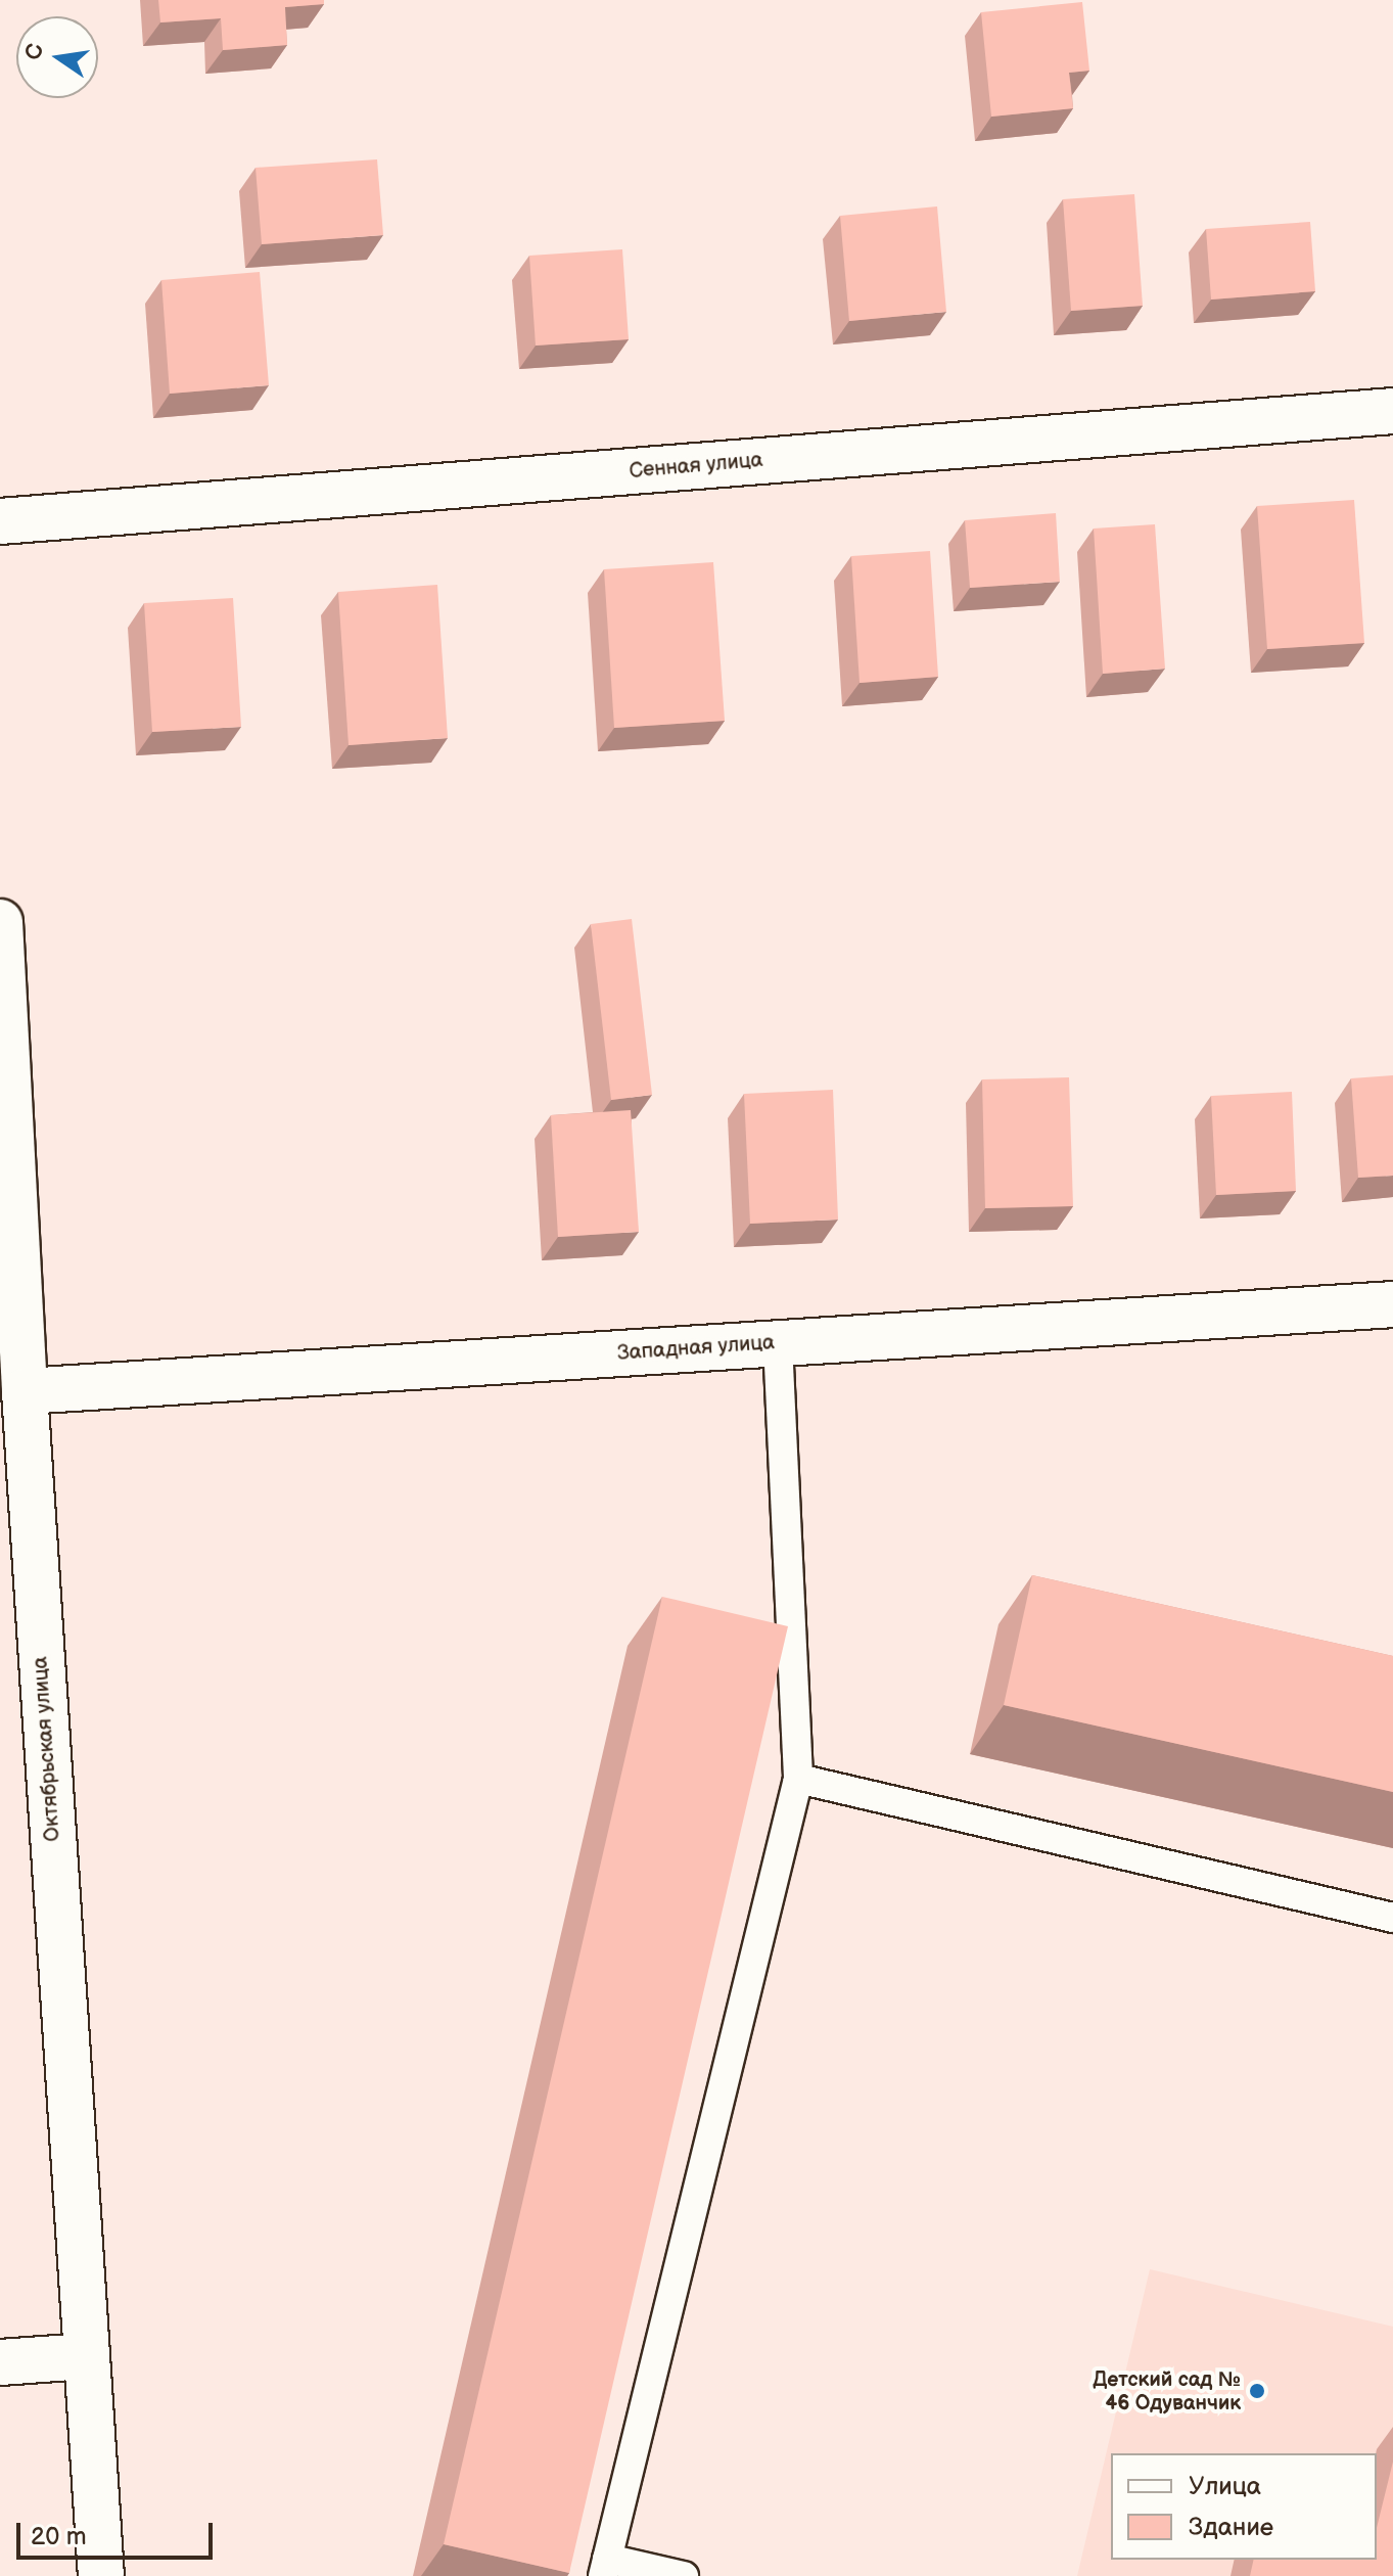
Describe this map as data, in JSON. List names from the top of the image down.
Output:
{
  "streets": {
    "main road": ["Сенная улица", "Западная улица", "Октябрьская улица"]
  },
  "crossings": [
    ["Западная улица", "Октябрьская улица"]
  ],
  "places": ["Детский сад № 46 Одуванчик"],
  "legend": ["Улица", "Здание"],
  "scale_bar": "20 m",
  "north": "left"
}
